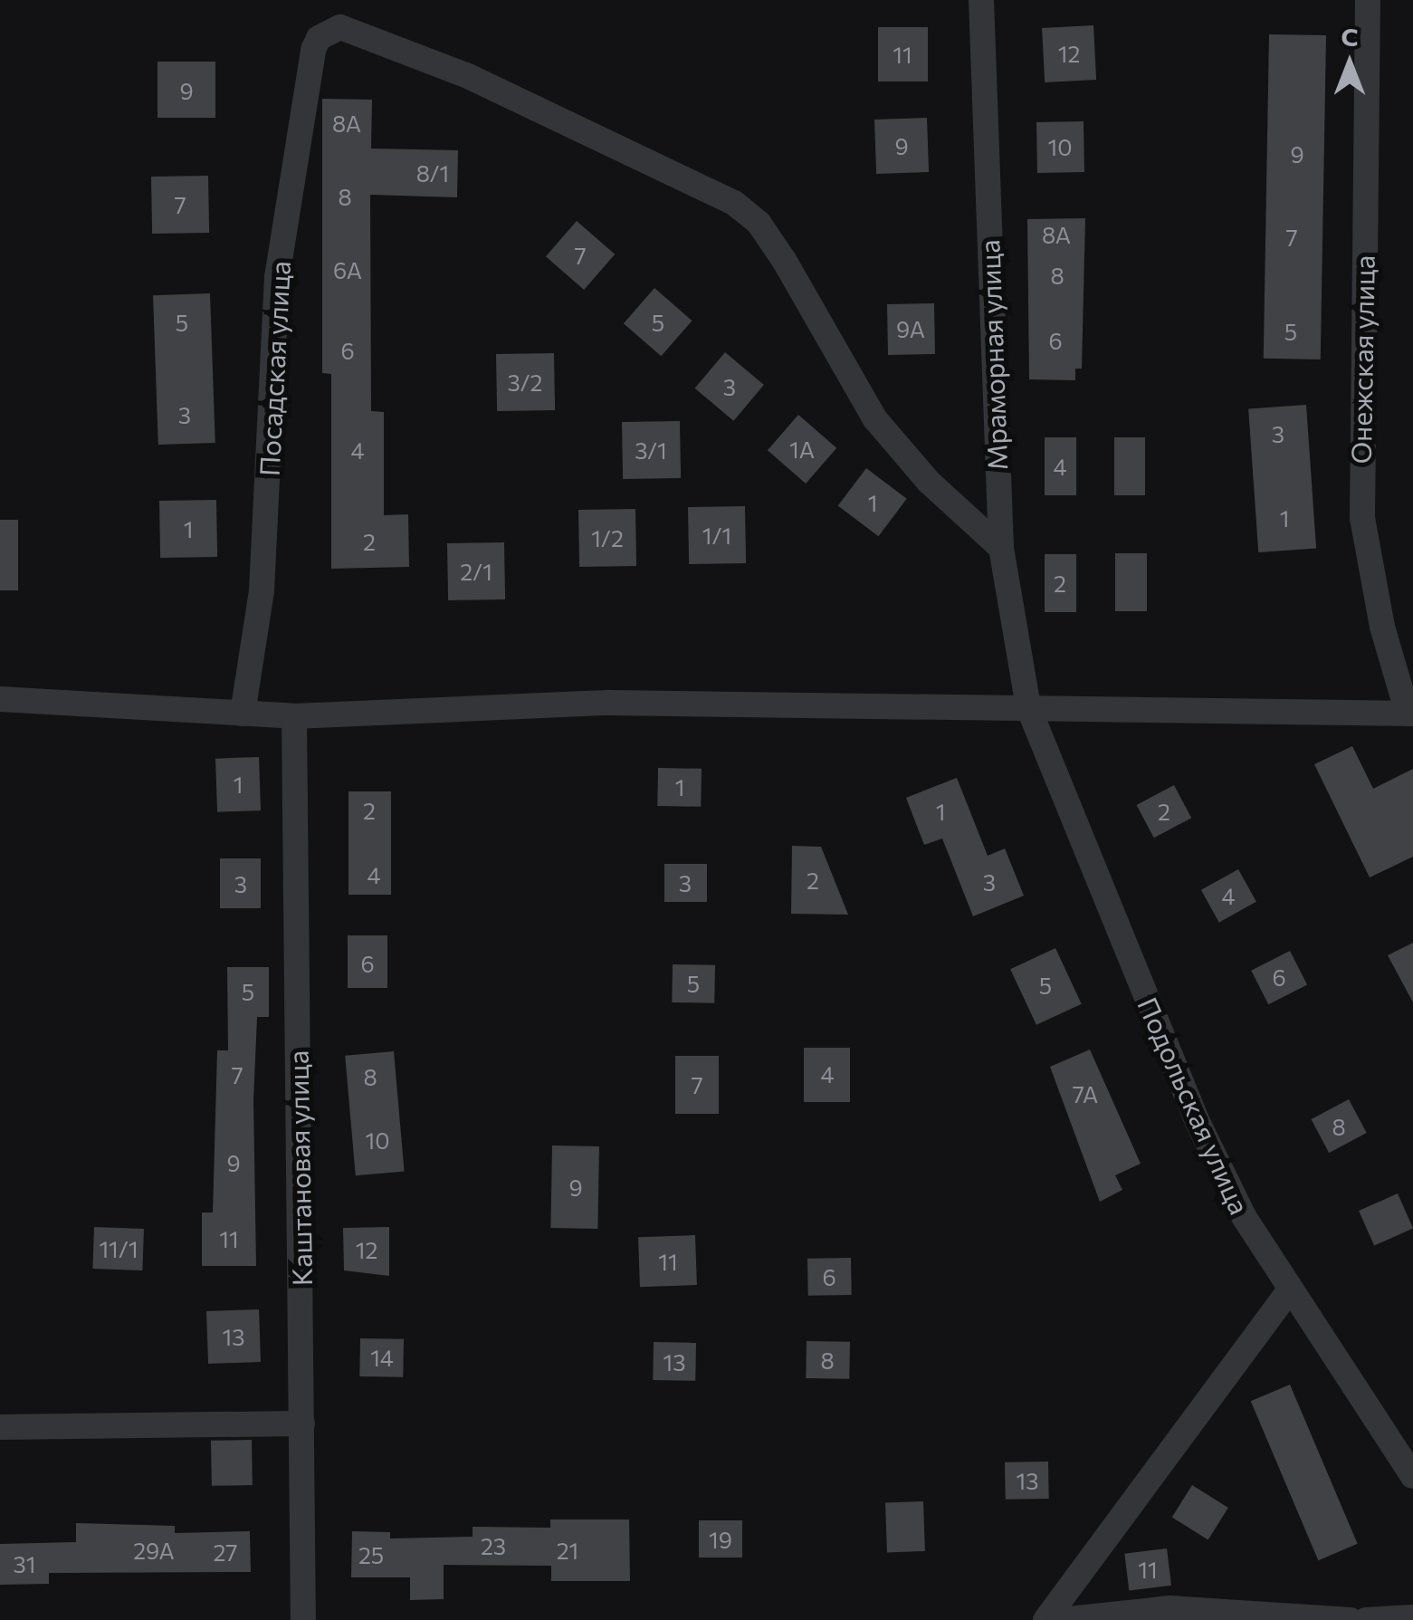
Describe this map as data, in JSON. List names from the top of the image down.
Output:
{
  "streets": {
    "street": [
      "Мраморная улица",
      "Онежская улица",
      "Посадская улица",
      "Подольская улица",
      "Каштановая улица"
    ]
  },
  "crossings": [
    ["Мраморная улица", "Посадская улица"],
    ["Мраморная улица", "Подольская улица"]
  ],
  "house_numbers": [
    "12",
    "11",
    "9",
    "8А",
    "9",
    "10",
    "9",
    "8/1",
    "8",
    "7",
    "8А",
    "7",
    "7",
    "6А",
    "8",
    "5",
    "5",
    "9А",
    "5",
    "6",
    "6",
    "3/2",
    "3",
    "3",
    "3",
    "1А",
    "4",
    "3/1",
    "4",
    "1",
    "1",
    "1",
    "1/1",
    "1/2",
    "2",
    "2/1",
    "2",
    "1",
    "1",
    "2",
    "1",
    "2",
    "4",
    "2",
    "3",
    "3",
    "3",
    "4",
    "6",
    "6",
    "5",
    "5",
    "5",
    "4",
    "7",
    "8",
    "7",
    "7А",
    "8",
    "10",
    "9",
    "9",
    "11",
    "11/1",
    "12",
    "11",
    "6",
    "13",
    "14",
    "8",
    "13",
    "13",
    "19",
    "23",
    "29А",
    "21",
    "27",
    "25",
    "31",
    "11"
  ],
  "north": "top"
}
